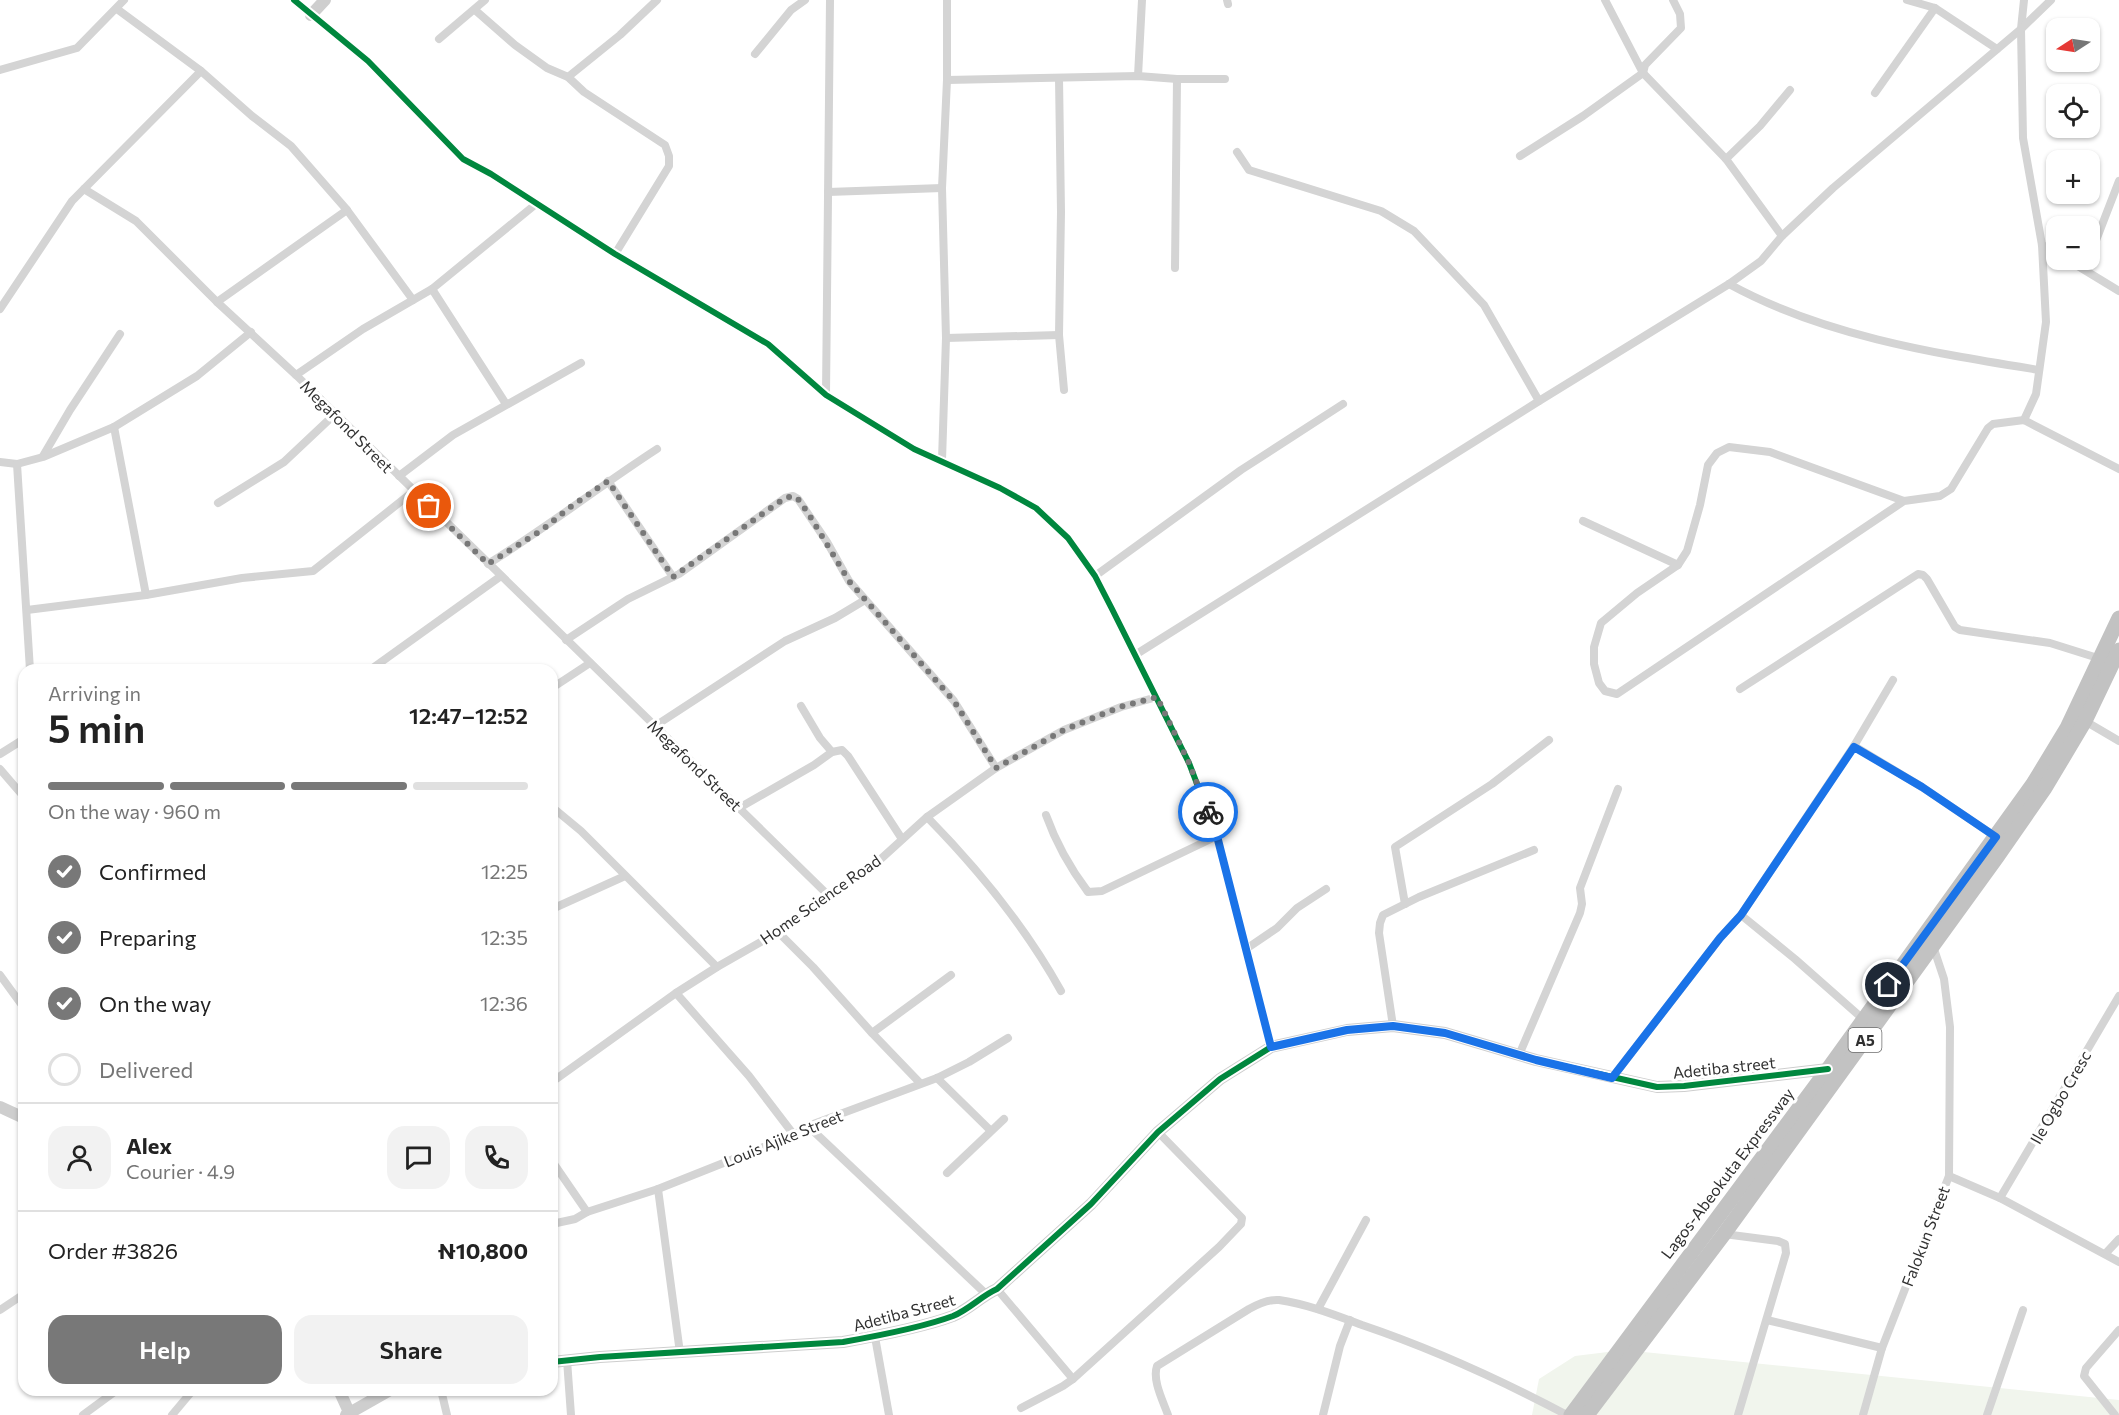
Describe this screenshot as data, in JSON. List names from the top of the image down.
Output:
{
  "streets": {
    "highway": ["A5", "Lagos-Abeokuta Expressway"],
    "street": [
      "Megafond Street",
      "Home Science Road",
      "Adetiba street",
      "Ile Ogbo Cresc",
      "Louis Ajike Street",
      "Falokun Street",
      "Adetiba Street"
    ]
  },
  "crossings": [
    ["Megafond Street", "Home Science Road"],
    ["Adetiba street", "Lagos-Abeokuta Expressway"],
    ["Adetiba street", "Adetiba Street"],
    ["Lagos-Abeokuta Expressway", "Falokun Street"]
  ],
  "north": "left",
  "page": {
    "map_buttons": ["+", "−"],
    "heading": ["5 min", "Arriving in", "12:47–12:52"],
    "panel": [
      "Alex",
      "Courier · 4.9",
      "Order #3826",
      "₦10,800"
    ],
    "bar": "On the way · 960 m",
    "list": [
      ["Confirmed", "12:25"],
      ["Preparing", "12:35"],
      ["On the way", "12:36"],
      "Delivered"
    ],
    "buttons": ["Help", "Share"]
  }
}
